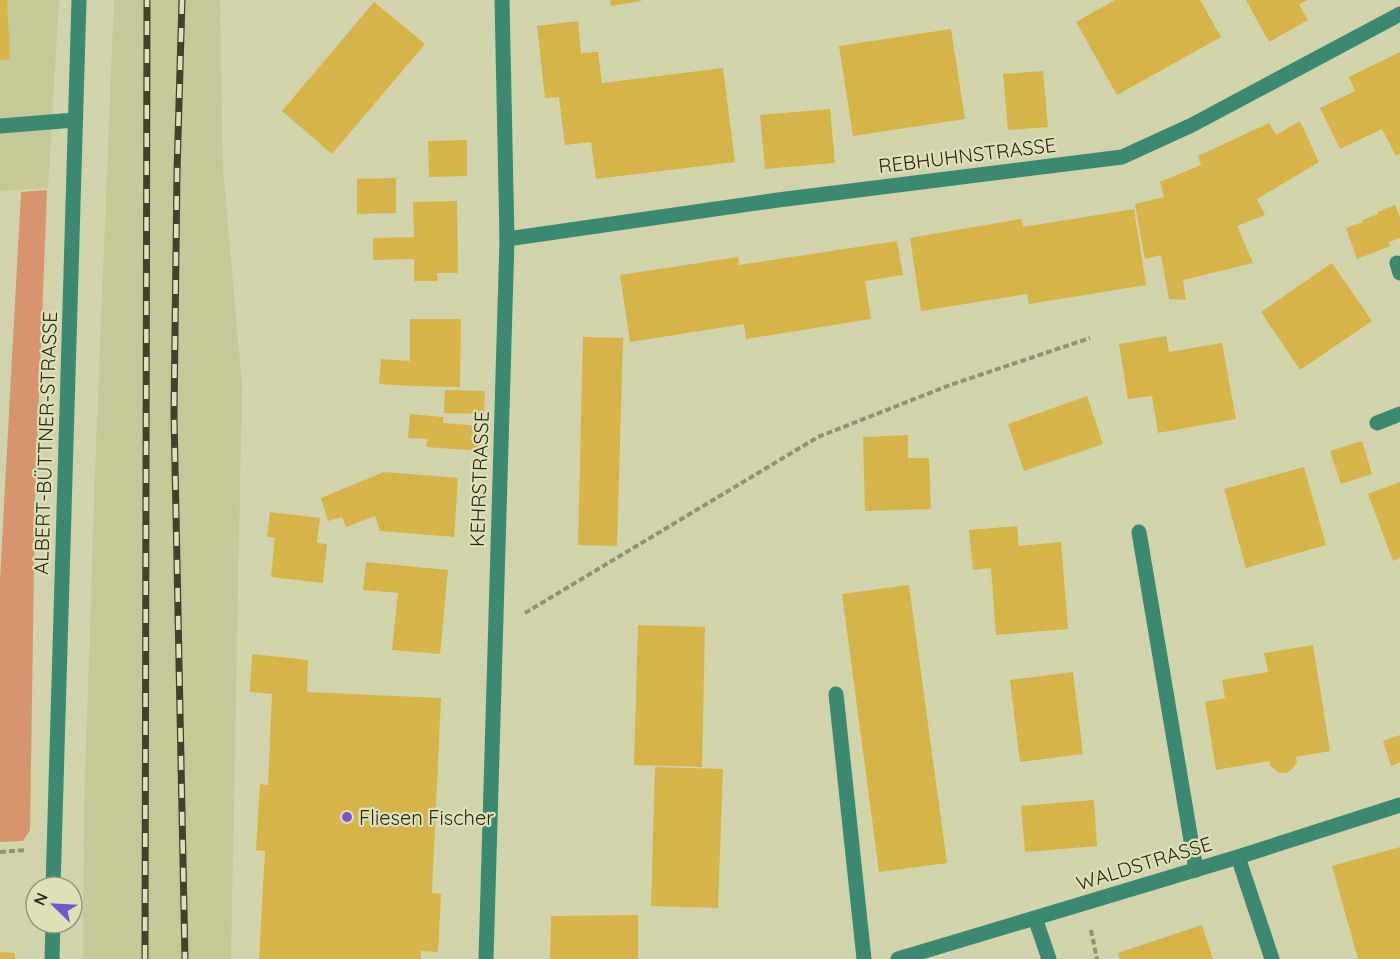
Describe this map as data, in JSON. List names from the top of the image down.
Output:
{
  "streets": {
    "street": [
      "REBHUHNSTRASSE",
      "ALBERT-BÜTTNER-STRASSE",
      "KEHRSTRASSE",
      "WALDSTRASSE"
    ]
  },
  "crossings": [
    ["REBHUHNSTRASSE", "KEHRSTRASSE"]
  ],
  "places": ["Fliesen Fischer"],
  "north": "top left"
}
